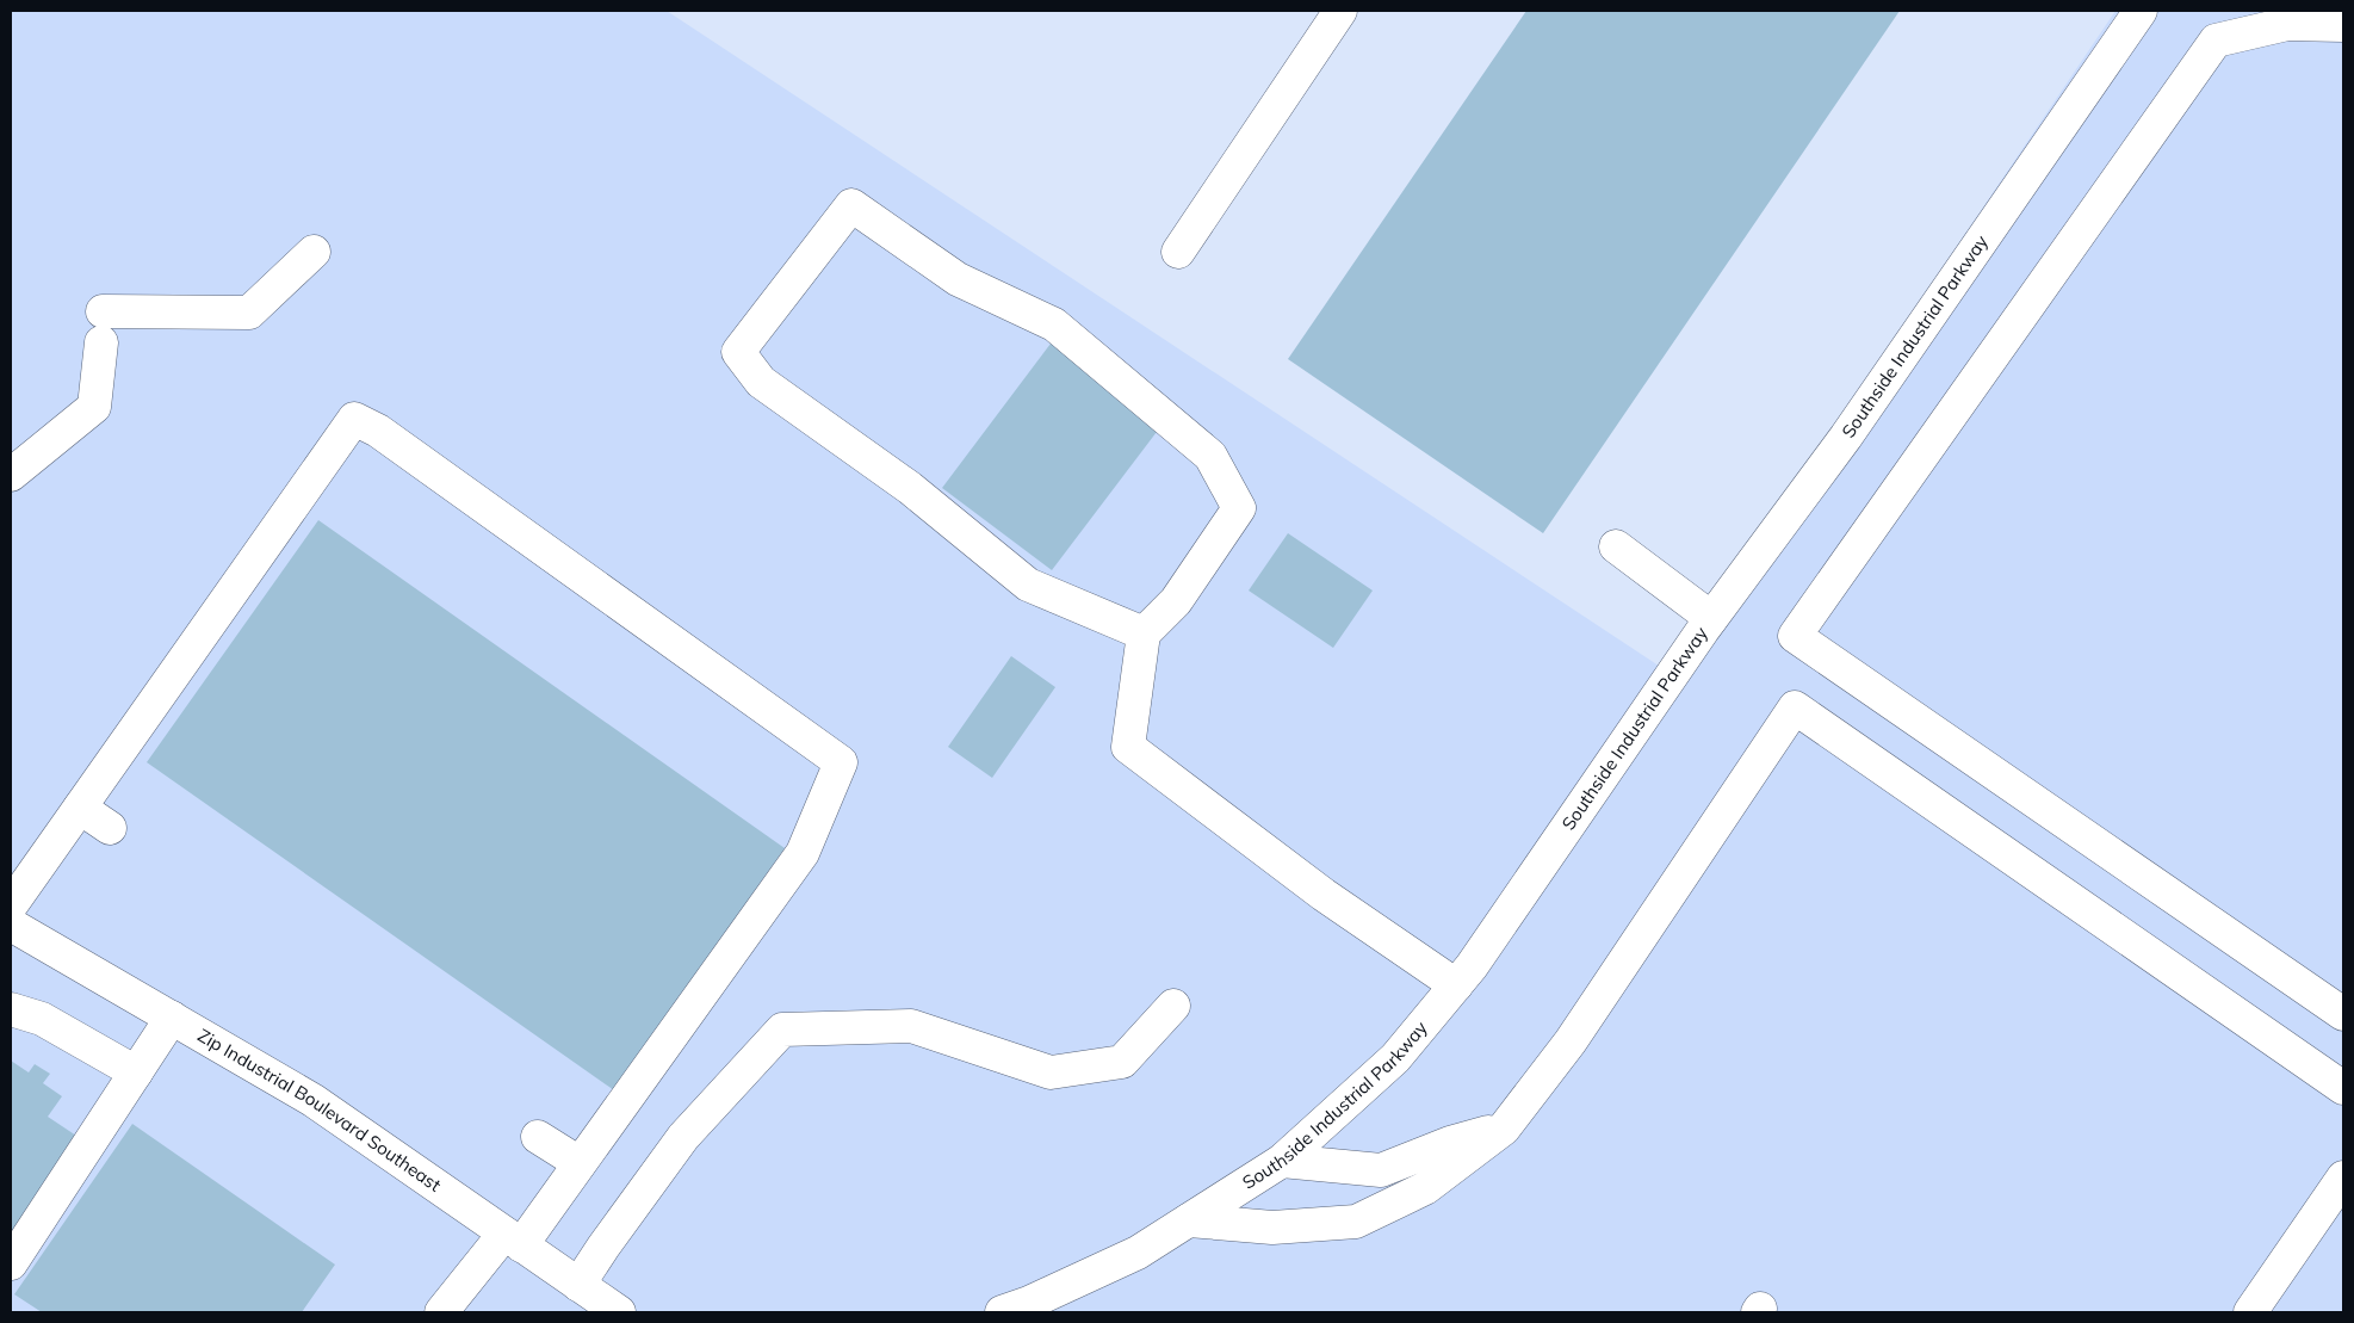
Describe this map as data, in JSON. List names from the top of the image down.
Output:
{
  "streets": {
    "street": ["Southside Industrial Parkway", "Zip Industrial Boulevard Southeast"]
  }
}
